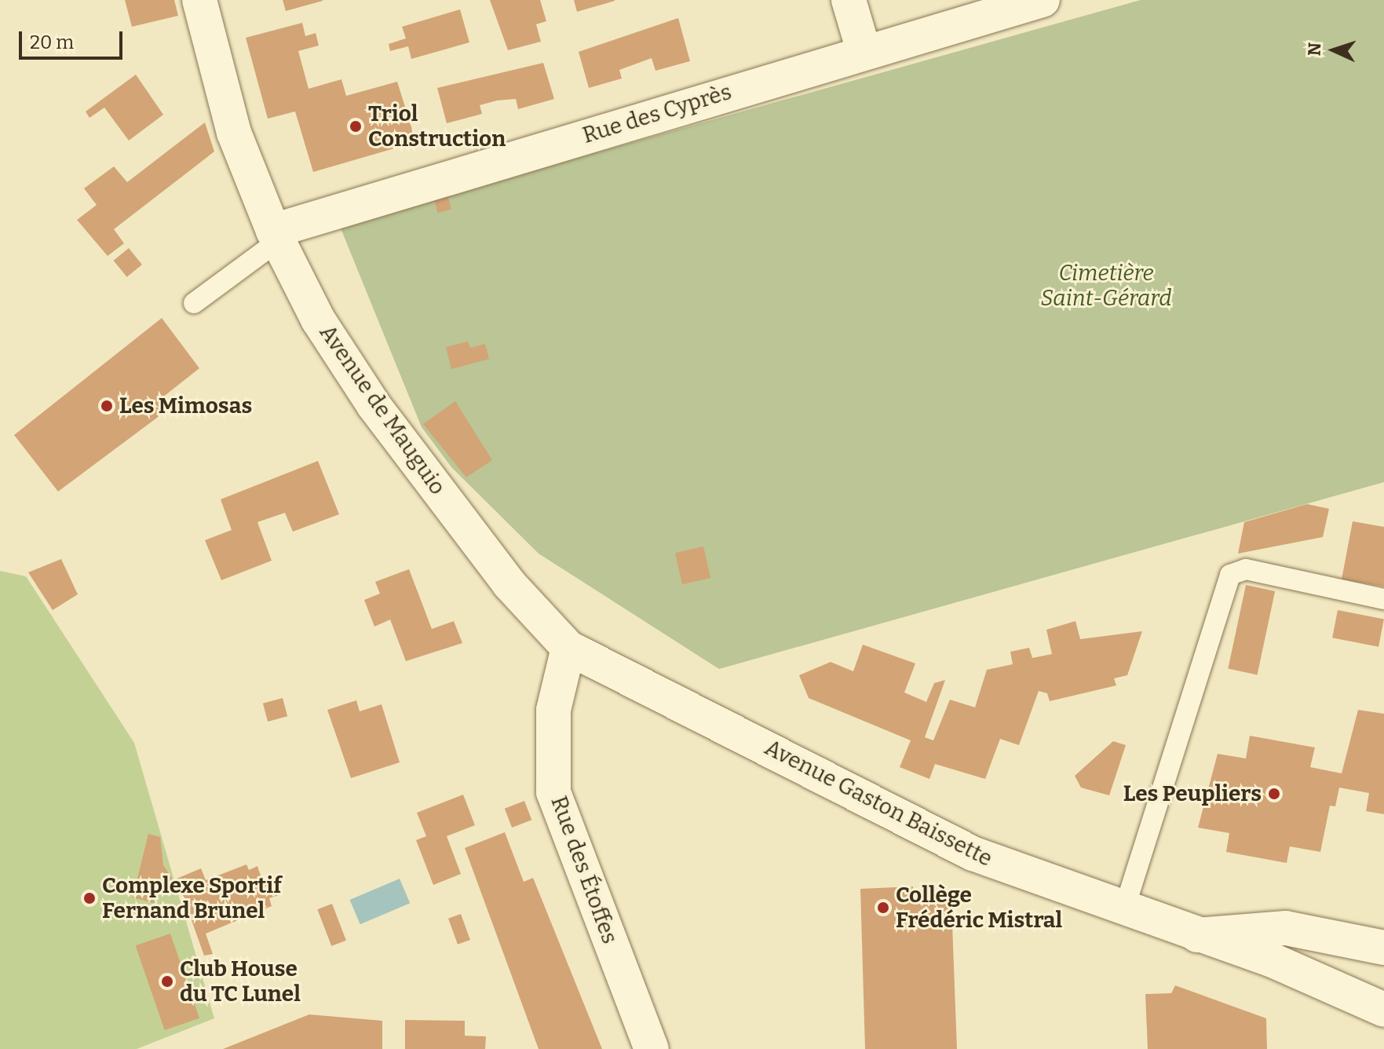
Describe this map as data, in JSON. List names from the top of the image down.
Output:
{
  "streets": {
    "main road": [
      "Rue des Cyprès",
      "Avenue de Mauguio",
      "Avenue Gaston Baissette",
      "Rue des Étoffes"
    ]
  },
  "crossings": [
    ["Rue des Cyprès", "Avenue de Mauguio"],
    ["Avenue de Mauguio", "Avenue Gaston Baissette"],
    ["Avenue de Mauguio", "Rue des Étoffes"],
    ["Avenue Gaston Baissette", "Rue des Étoffes"]
  ],
  "parks": ["Cimetière Saint-Gérard"],
  "places": [
    "Triol Construction",
    "Les Mimosas",
    "Les Peupliers",
    "Complexe Sportif Fernand Brunel",
    "Collège Frédéric Mistral",
    "Club House du TC Lunel"
  ],
  "scale_bar": "20 m",
  "north": "left"
}
